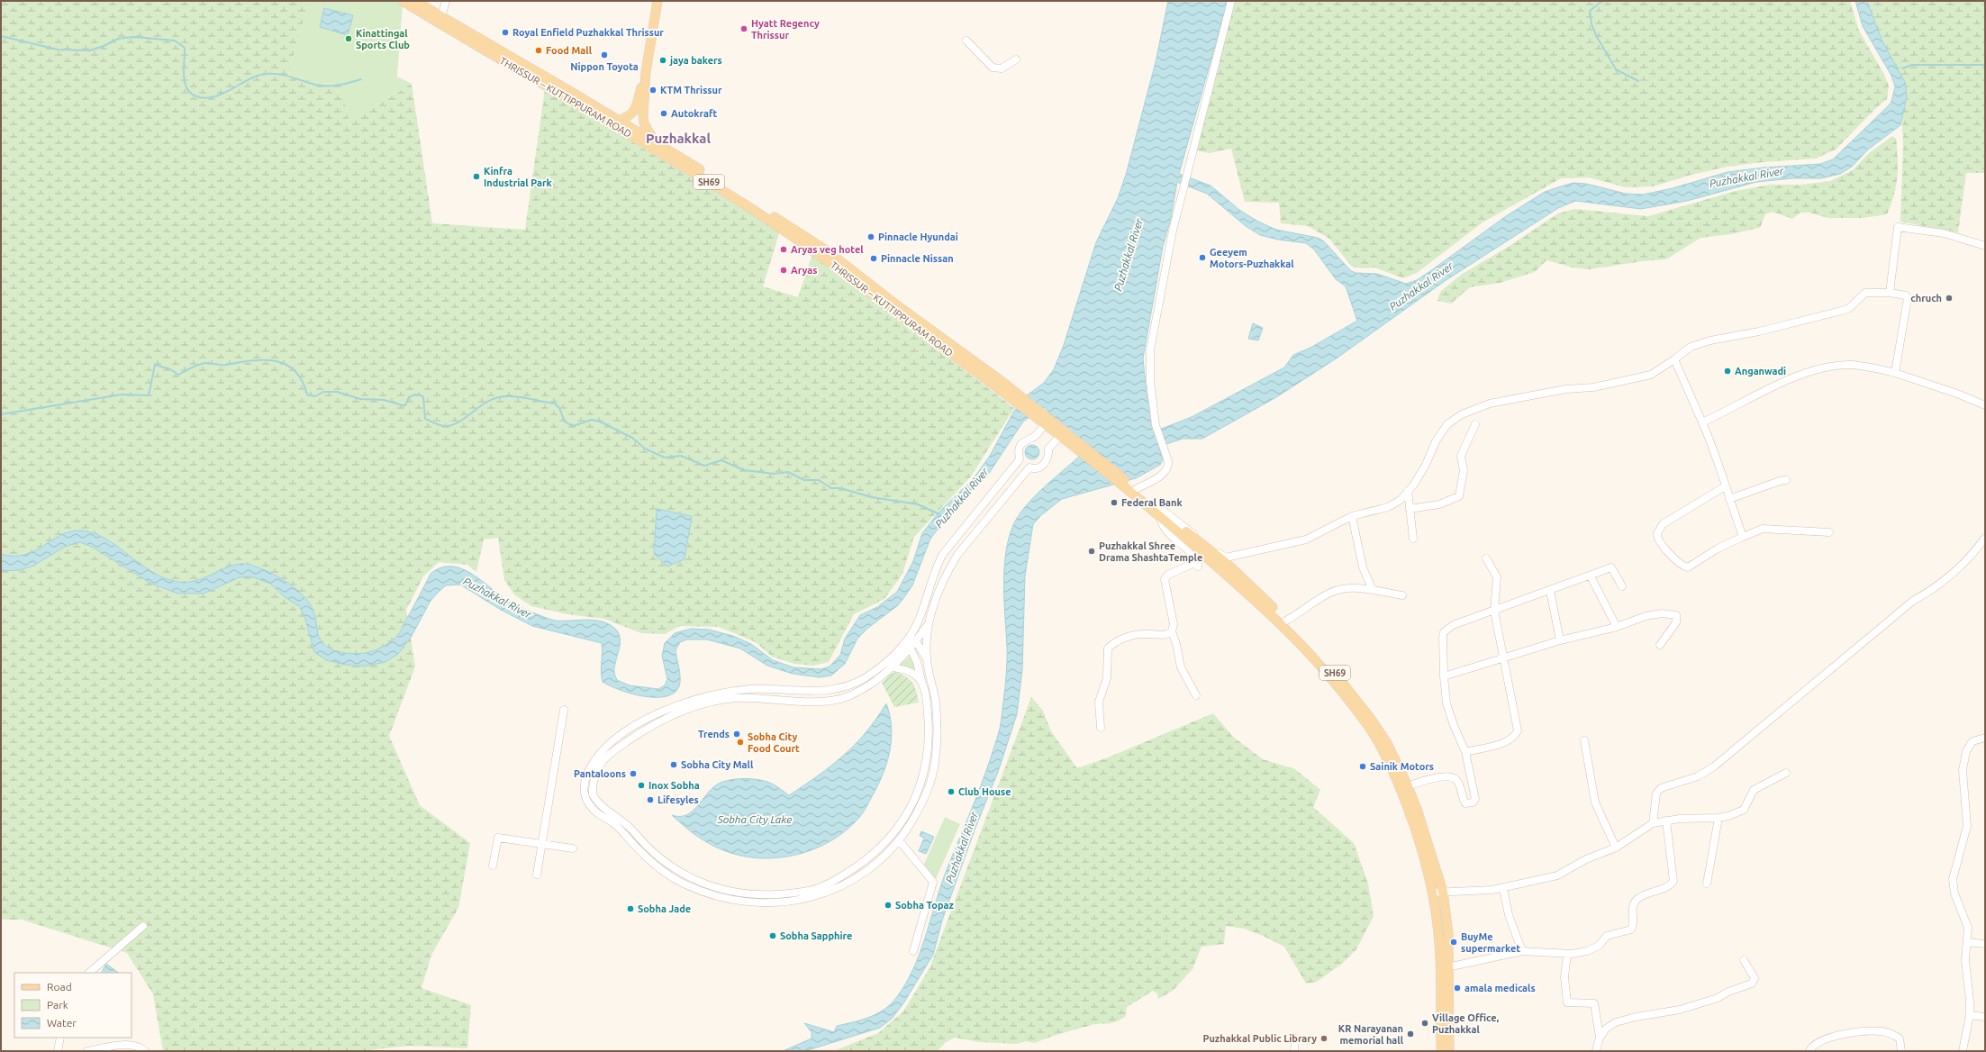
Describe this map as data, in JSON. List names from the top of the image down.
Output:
{
  "streets": {
    "main road": ["THRISSUR – KUTTIPPURAM ROAD", "SH69"]
  },
  "districts": ["Puzhakkal"],
  "water": ["Puzhakkal River", "Sobha City Lake"],
  "places": [
    "Hyatt Regency Thrissur",
    "Royal Enfield Puzhakkal Thrissur",
    "Kinattingal Sports Club",
    "Food Mall",
    "Nippon Toyota",
    "jaya bakers",
    "KTM Thrissur",
    "Autokraft",
    "Kinfra Industrial Park",
    "Pinnacle Hyundai",
    "Aryas veg hotel",
    "Geeyem Motors-Puzhakkal",
    "Pinnacle Nissan",
    "Aryas",
    "chruch",
    "Anganwadi",
    "Federal Bank",
    "Puzhakkal Shree Drama ShashtaTemple",
    "Trends",
    "Sobha City Food Court",
    "Sobha City Mall",
    "Sainik Motors",
    "Pantaloons",
    "Inox Sobha",
    "Club House",
    "Lifesyles",
    "Sobha Topaz",
    "Sobha Jade",
    "Sobha Sapphire",
    "BuyMe supermarket",
    "amala medicals",
    "Village Office, Puzhakkal",
    "KR Narayanan memorial hall",
    "Puzhakkal Public Library"
  ],
  "legend": ["Road", "Park", "Water"]
}
